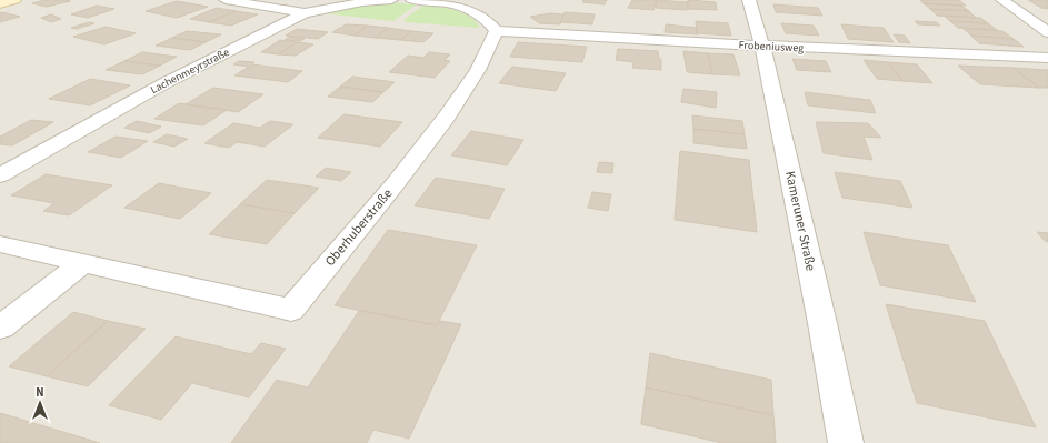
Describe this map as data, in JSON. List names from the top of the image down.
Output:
{
  "streets": {
    "street": [
      "Frobeniusweg",
      "Lachenmeyrstraße",
      "Kameruner Straße",
      "Oberhuberstraße"
    ]
  },
  "crossings": [
    ["Frobeniusweg", "Kameruner Straße"],
    ["Frobeniusweg", "Oberhuberstraße"]
  ],
  "north": "top"
}
